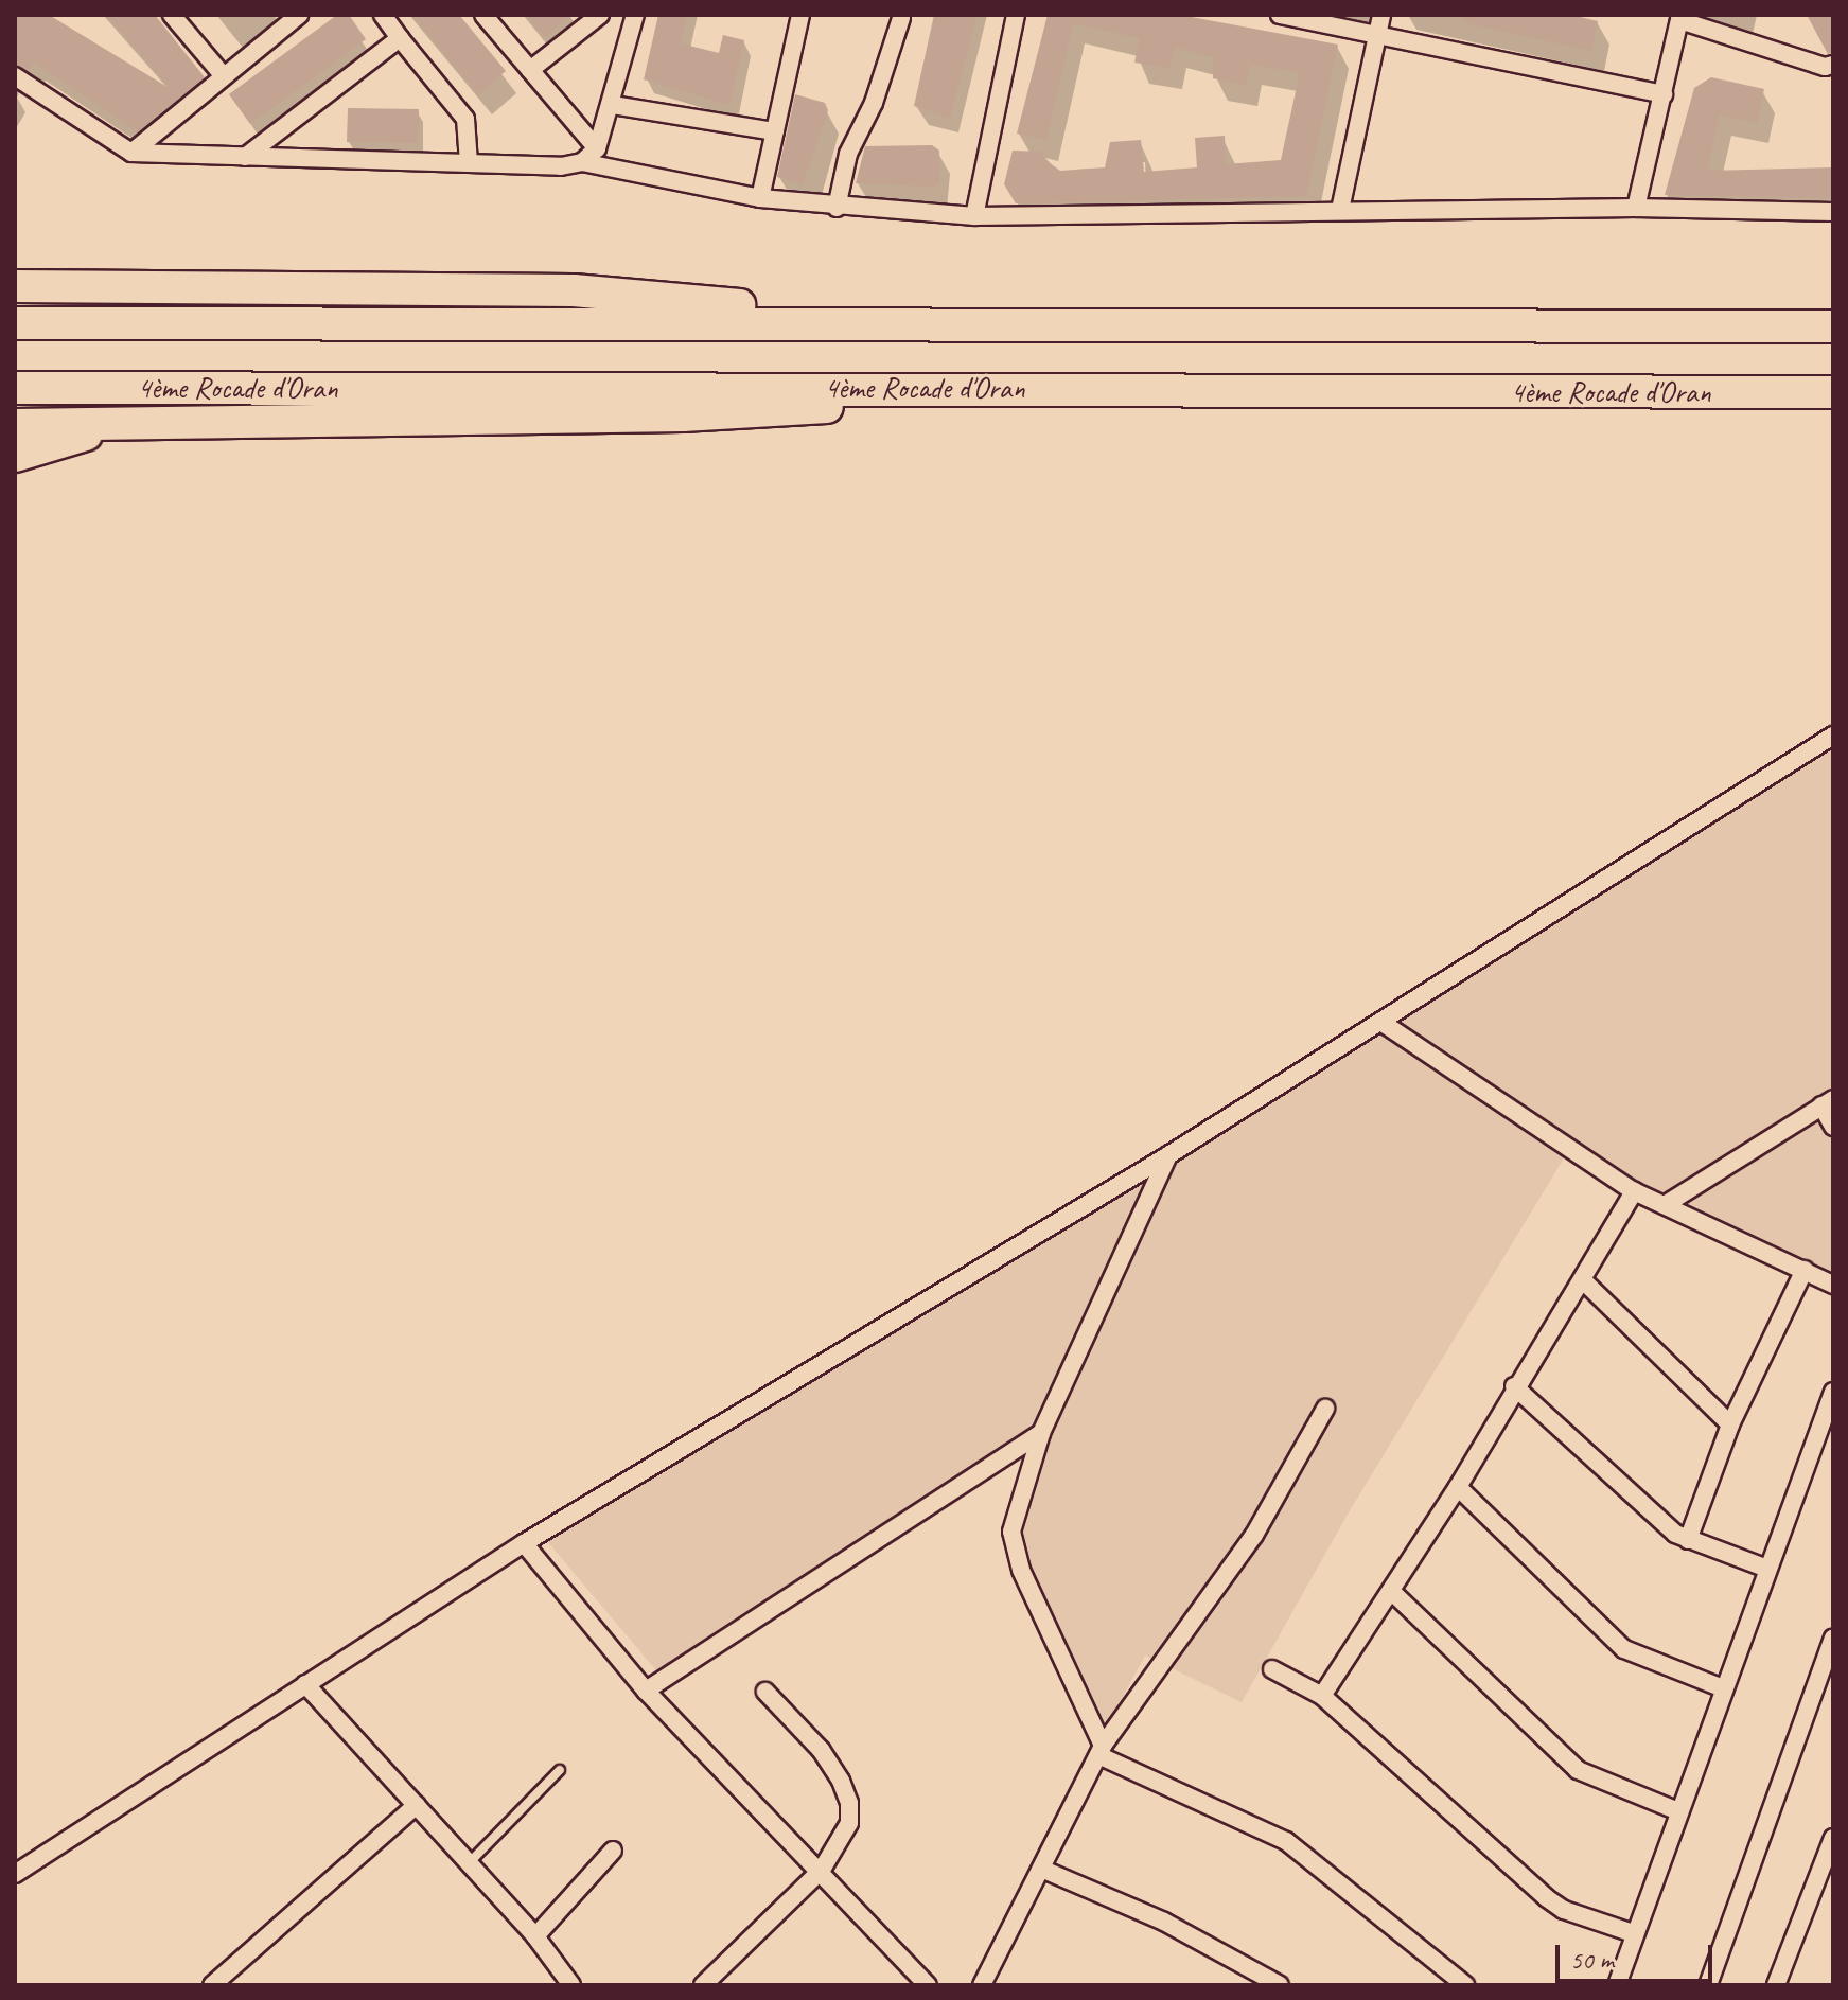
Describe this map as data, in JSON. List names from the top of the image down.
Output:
{
  "streets": {
    "highway": ["4ème Rocade d'Oran"]
  },
  "scale_bar": "50 m"
}
